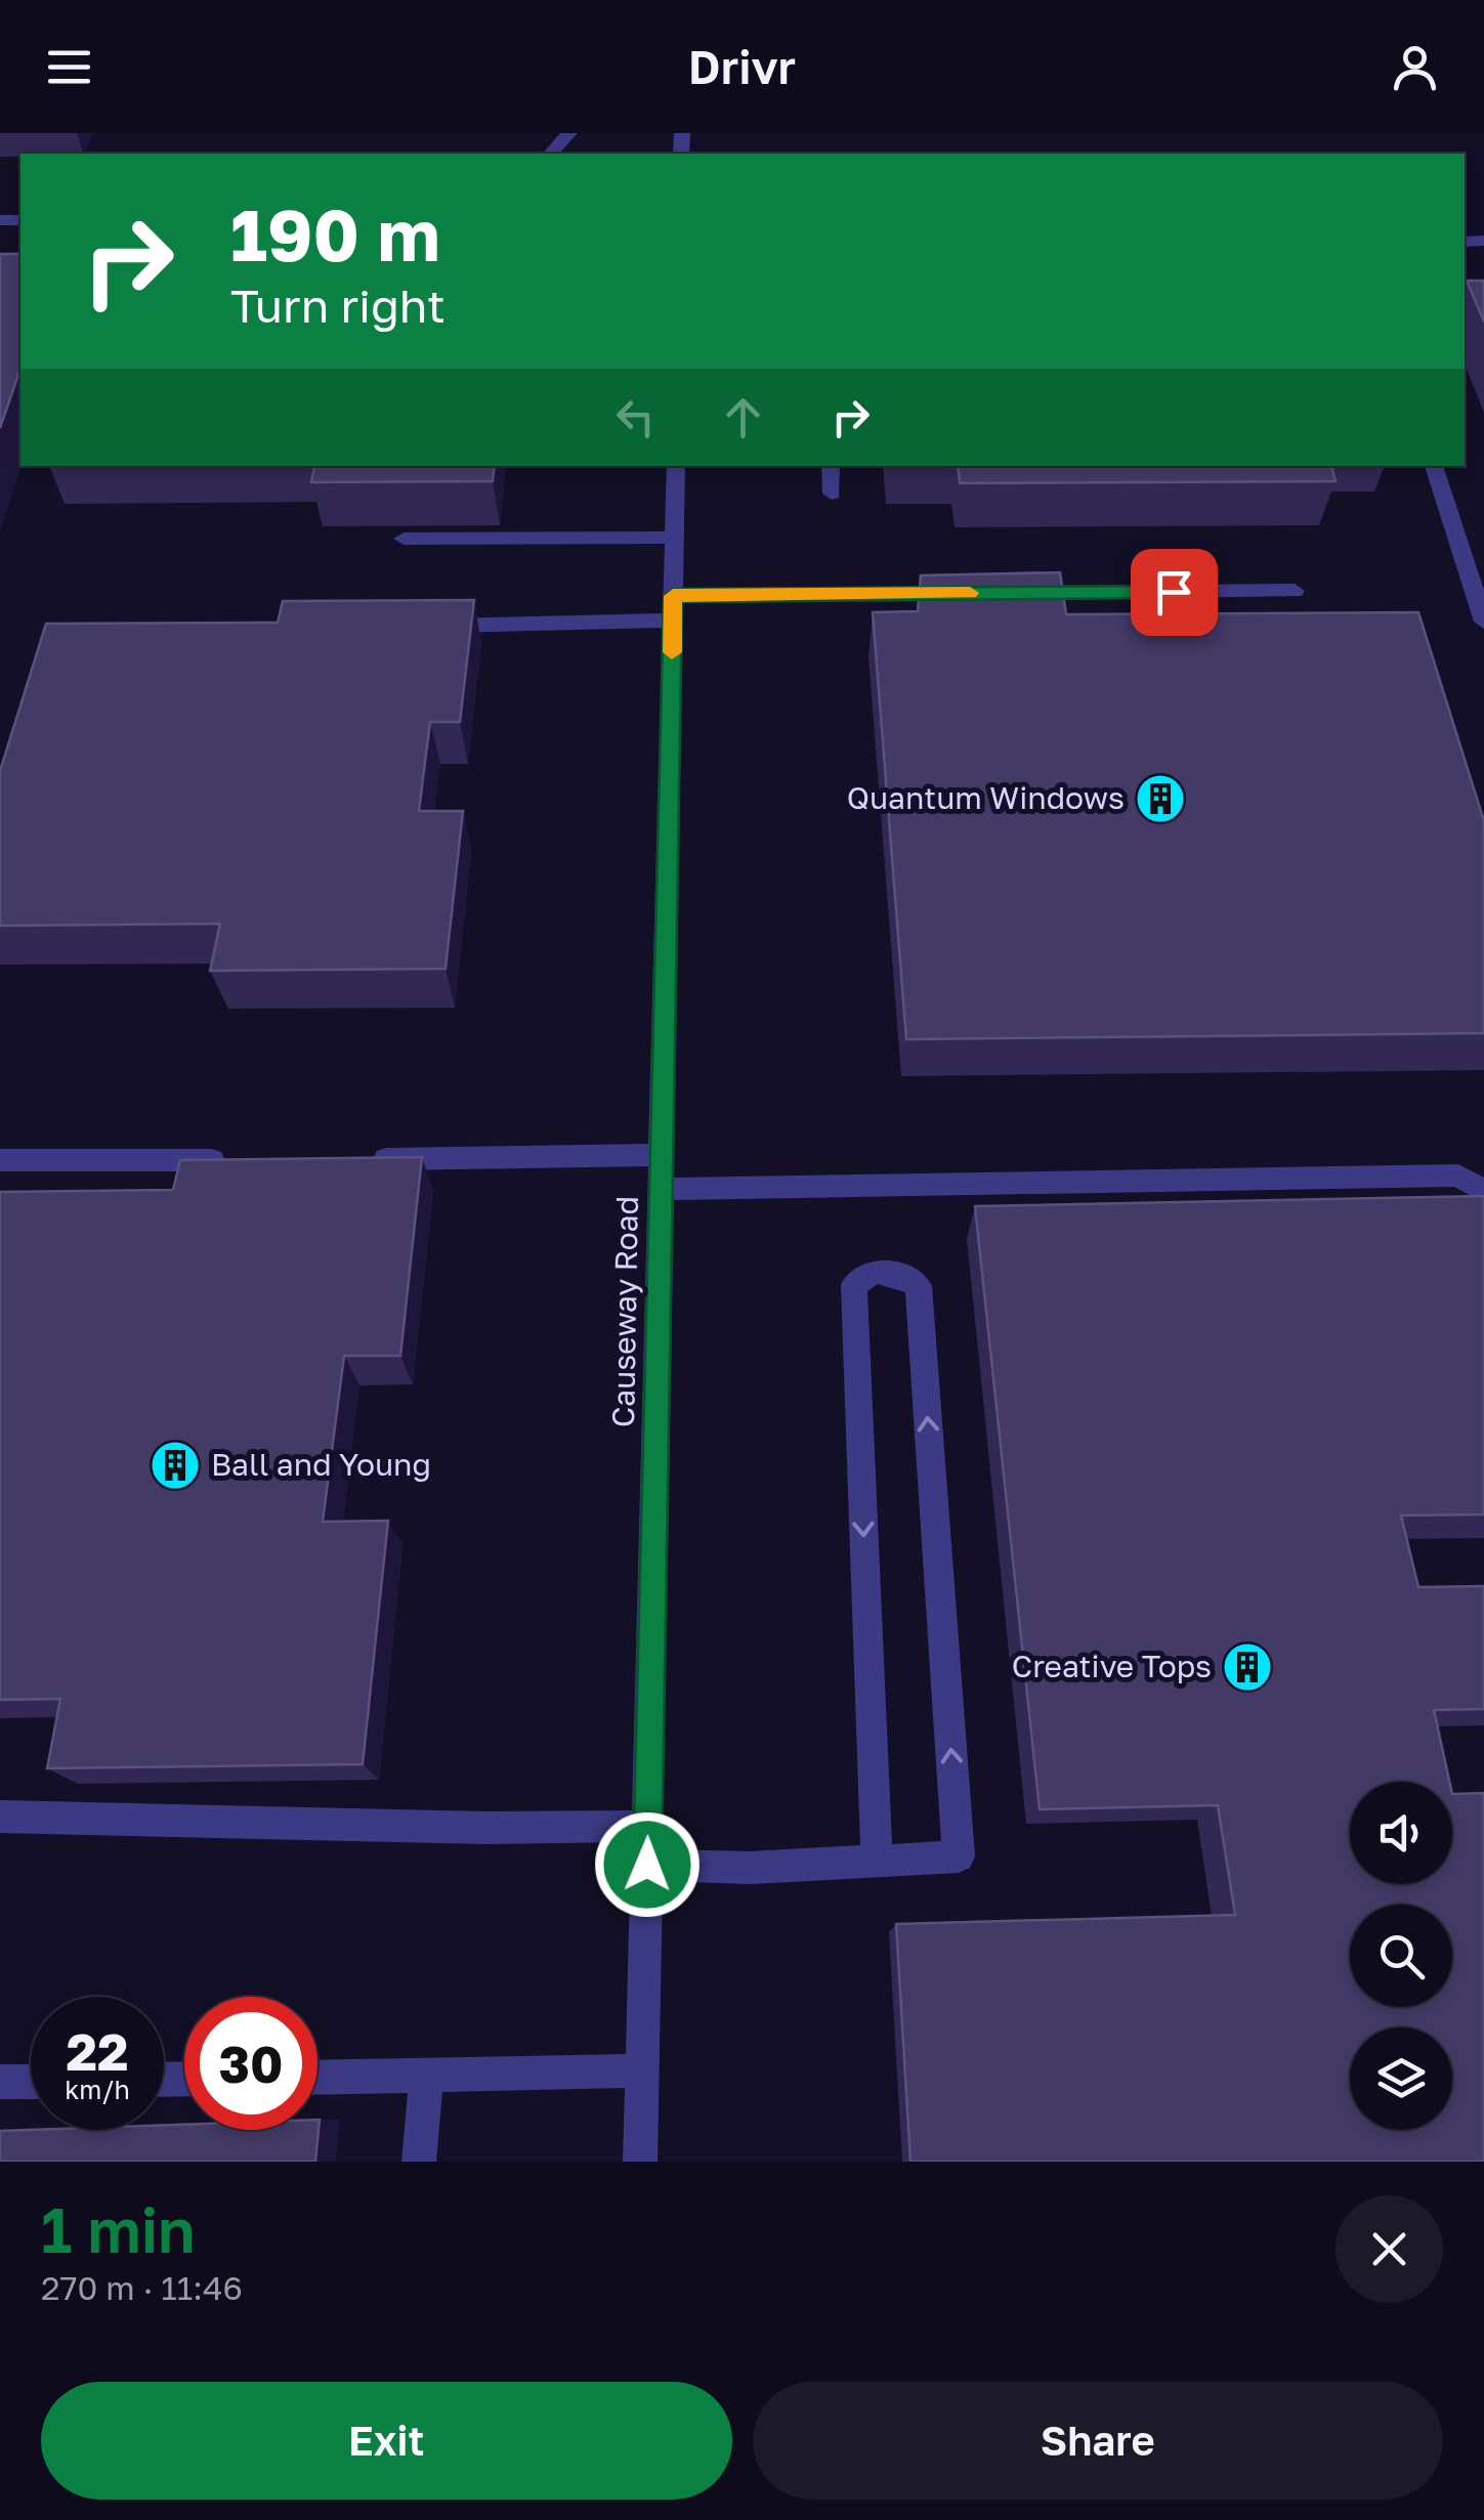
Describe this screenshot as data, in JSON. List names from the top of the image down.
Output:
{
  "streets": {
    "street": ["Causeway Road"]
  },
  "places": {
    "building": ["Quantum Windows", "Ball and Young", "Creative Tops"]
  },
  "page": {
    "header": "Drivr",
    "turn": ["190 m", "Turn right"],
    "speed": "22 km/h",
    "limit": "30",
    "heading": ["1 min", "270 m · 11:46"],
    "buttons": ["Exit", "Share"]
  }
}
